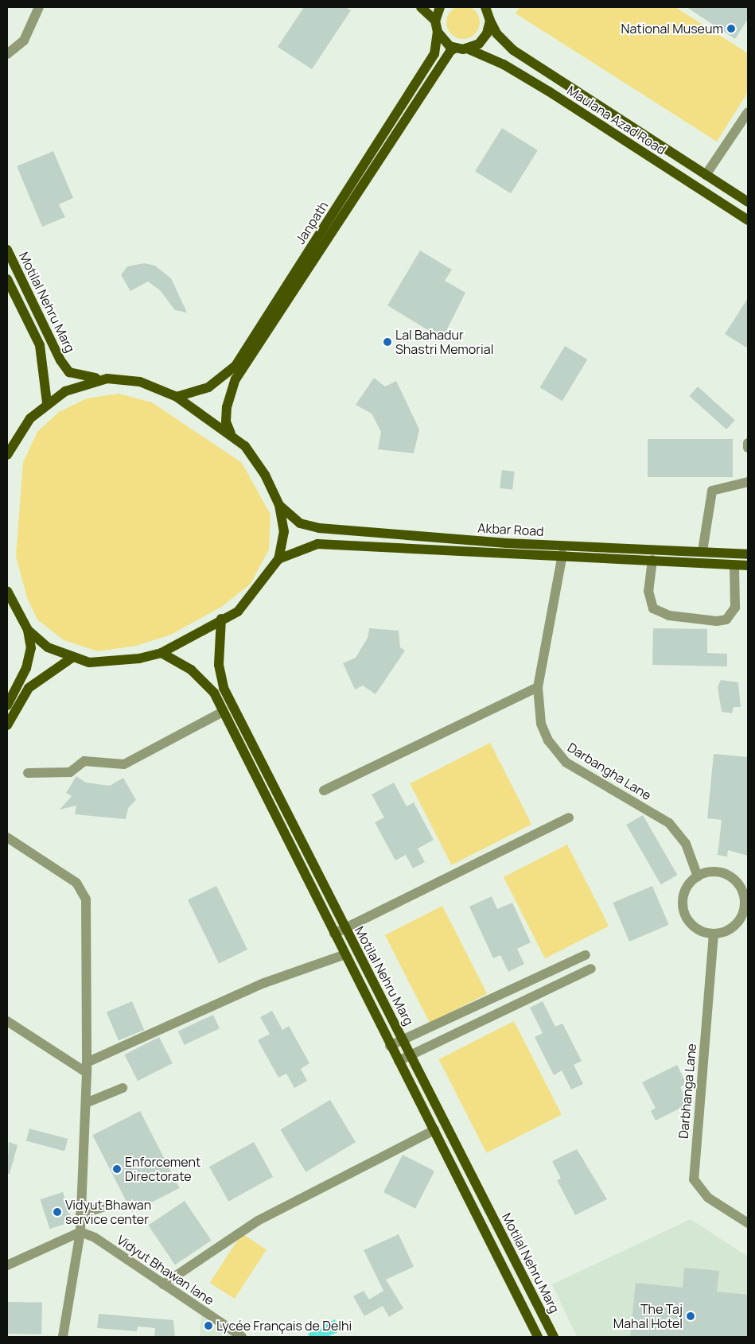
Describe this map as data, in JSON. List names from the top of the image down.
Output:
{
  "streets": {
    "main road": [
      "Maulana Azad Road",
      "Janpath",
      "Motilal Nehru Marg",
      "Akbar Road"
    ],
    "street": ["Darbangha Lane", "Darbhanga Lane", "Vidyut Bhawan lane"]
  },
  "crossings": [
    ["Maulana Azad Road", "Janpath"],
    ["Janpath", "Motilal Nehru Marg"],
    ["Motilal Nehru Marg", "Akbar Road"],
    ["Akbar Road", "Darbangha Lane"],
    ["Darbangha Lane", "Darbhanga Lane"]
  ],
  "places": [
    "National Museum",
    "Lal Bahadur Shastri Memorial",
    "Enforcement Directorate",
    "Vidyut Bhawan service center",
    "The Taj Mahal Hotel",
    "Lycée Français de Delhi"
  ]
}
